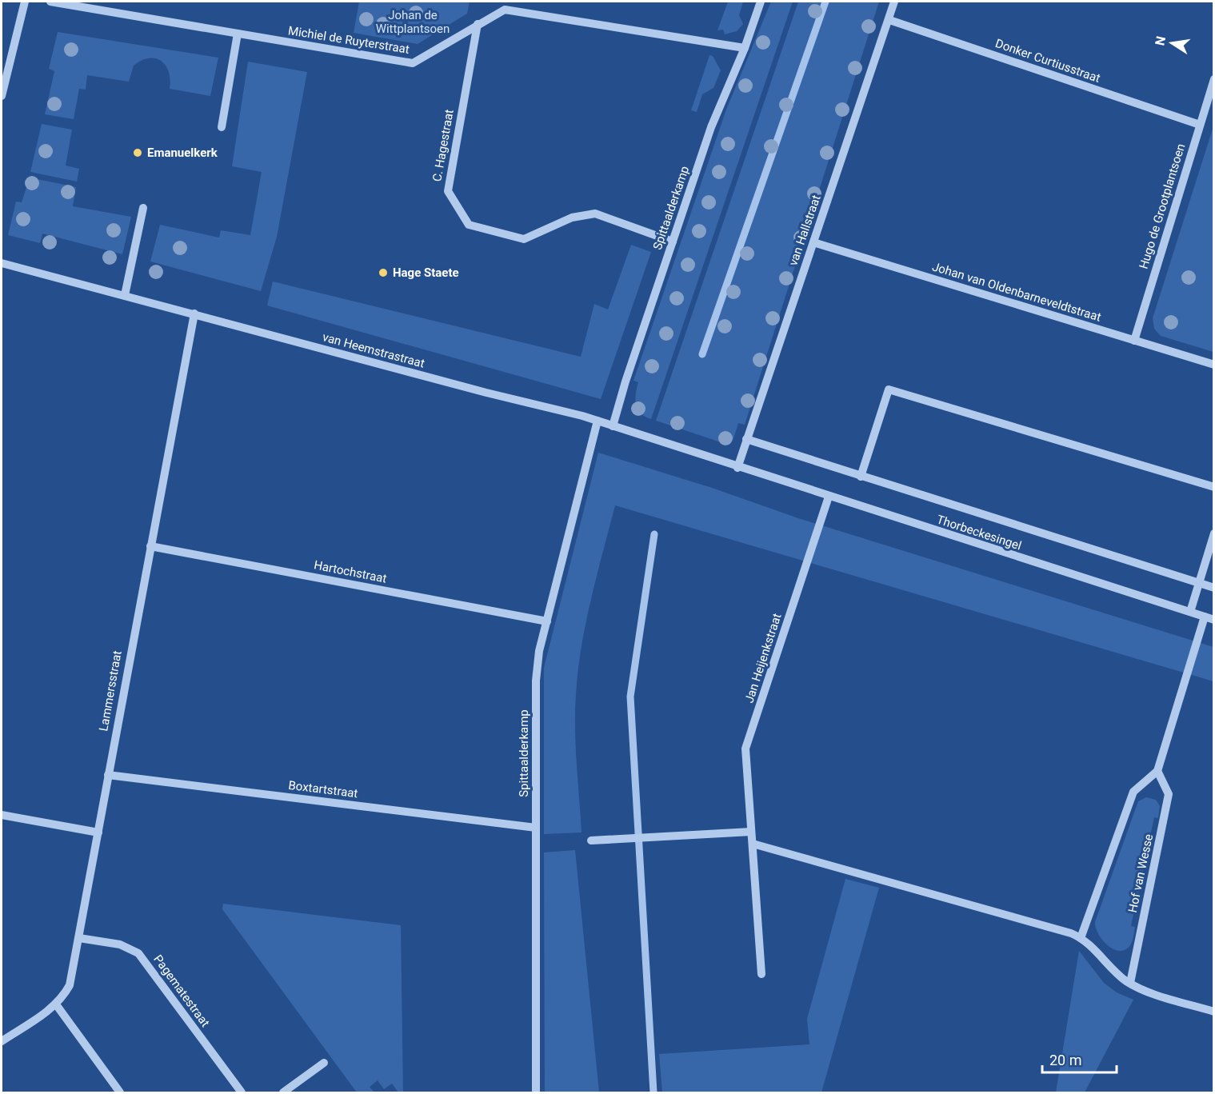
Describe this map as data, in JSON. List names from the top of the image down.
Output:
{
  "streets": {
    "street": [
      "Michiel de Ruyterstraat",
      "Donker Curtiusstraat",
      "C. Hagestraat",
      "Hugo de Grootplantsoen",
      "Spittaalderkamp",
      "van Hallstraat",
      "Johan van Oldenbarneveldtstraat",
      "van Heemstrastraat",
      "Thorbeckesingel",
      "Hartochstraat",
      "Jan Heijenkstraat",
      "Lammersstraat",
      "Boxtartstraat",
      "Hof van Wesse",
      "Pagematestraat"
    ]
  },
  "crossings": [
    ["Michiel de Ruyterstraat", "C. Hagestraat"],
    ["Michiel de Ruyterstraat", "Spittaalderkamp"],
    ["Donker Curtiusstraat", "Hugo de Grootplantsoen"],
    ["Donker Curtiusstraat", "van Hallstraat"],
    ["C. Hagestraat", "Spittaalderkamp"],
    ["Hugo de Grootplantsoen", "Johan van Oldenbarneveldtstraat"],
    ["Spittaalderkamp", "van Heemstrastraat"],
    ["Spittaalderkamp", "Hartochstraat"],
    ["Spittaalderkamp", "Boxtartstraat"],
    ["van Hallstraat", "Johan van Oldenbarneveldtstraat"],
    ["van Hallstraat", "van Heemstrastraat"],
    ["van Hallstraat", "Thorbeckesingel"],
    ["van Heemstrastraat", "Thorbeckesingel"],
    ["van Heemstrastraat", "Lammersstraat"],
    ["Thorbeckesingel", "Jan Heijenkstraat"],
    ["Hartochstraat", "Lammersstraat"],
    ["Lammersstraat", "Boxtartstraat"],
    ["Lammersstraat", "Pagematestraat"]
  ],
  "parks": ["Johan de Wittplantsoen"],
  "places": ["Emanuelkerk", "Hage Staete"],
  "scale_bar": "20 m",
  "north": "left"
}
